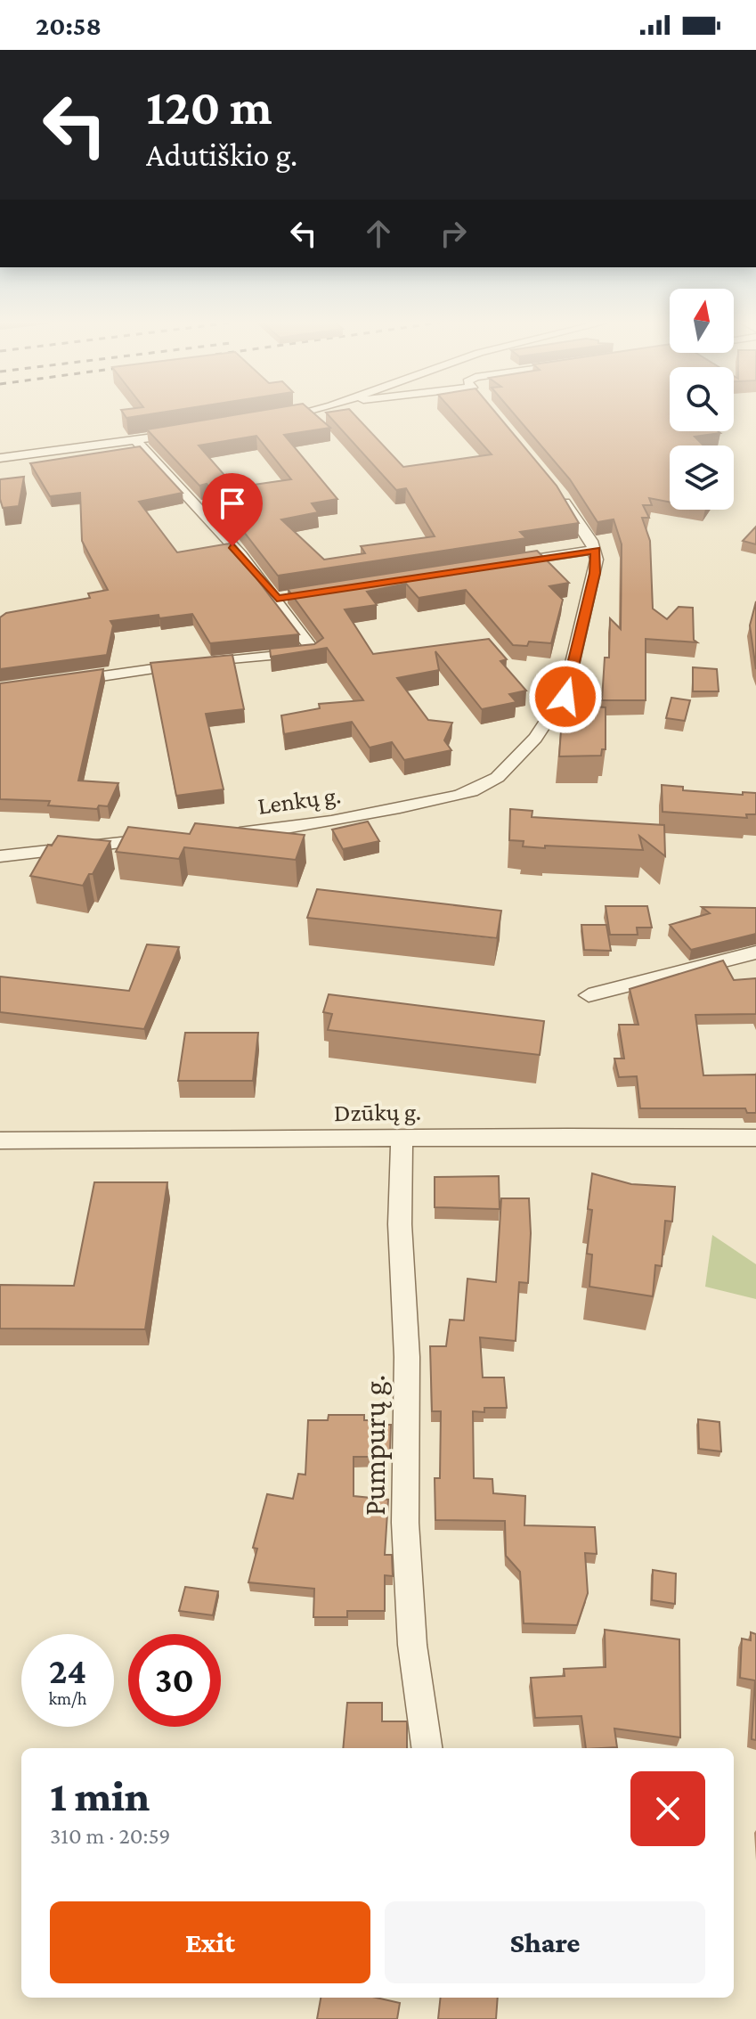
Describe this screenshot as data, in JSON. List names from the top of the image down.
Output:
{
  "streets": {
    "street": ["Lenkų g.", "Dzūkų g.", "Pumpurų g."]
  },
  "crossings": [
    ["Dzūkų g.", "Pumpurų g."]
  ],
  "north": "top",
  "page": {
    "status": "20:58",
    "turn": ["120 m", "Adutiškio g."],
    "speed": "24 km/h",
    "limit": "30",
    "heading": ["1 min", "310 m · 20:59"],
    "buttons": ["Exit", "Share"]
  }
}
